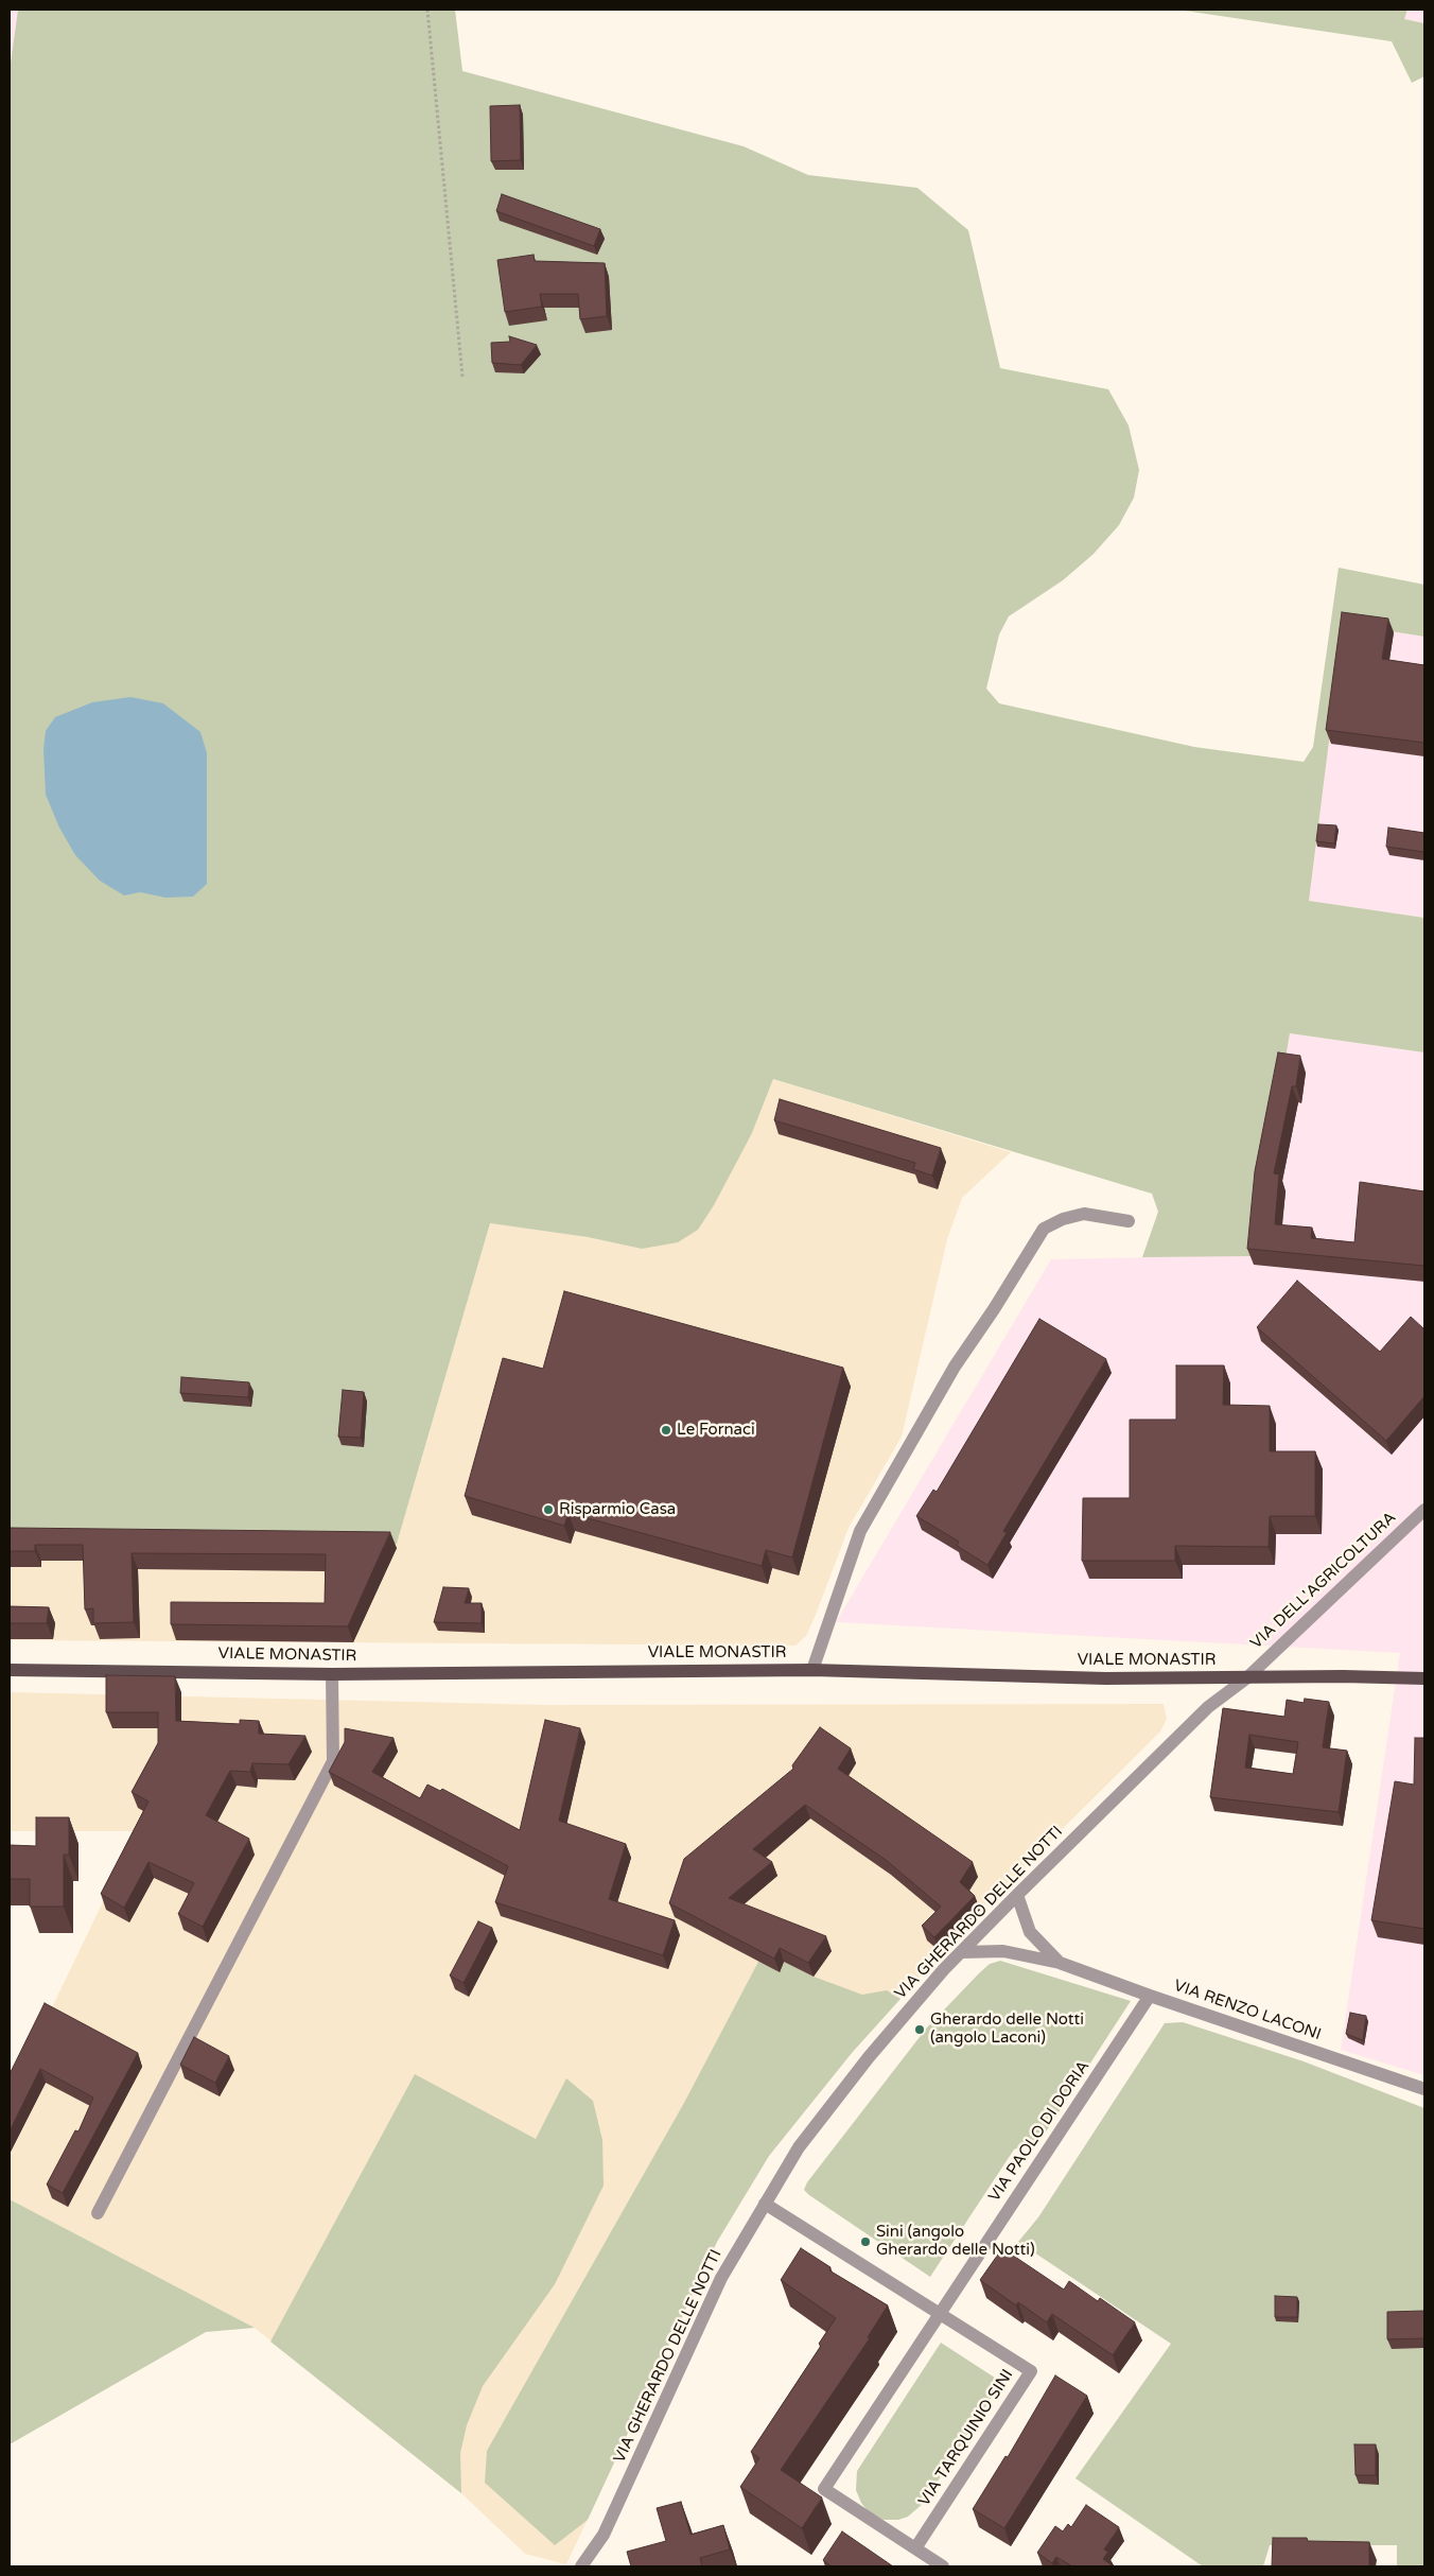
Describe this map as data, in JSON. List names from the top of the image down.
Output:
{
  "streets": {
    "main road": ["VIALE MONASTIR"],
    "street": [
      "VIA DELL'AGRICOLTURA",
      "VIA GHERARDO DELLE NOTTI",
      "VIA RENZO LACONI",
      "VIA PAOLO DI DORIA",
      "VIA TARQUINIO SINI"
    ]
  },
  "crossings": [
    ["VIA DELL'AGRICOLTURA", "VIALE MONASTIR"],
    ["VIA DELL'AGRICOLTURA", "VIA GHERARDO DELLE NOTTI"],
    ["VIALE MONASTIR", "VIA GHERARDO DELLE NOTTI"],
    ["VIA GHERARDO DELLE NOTTI", "VIA RENZO LACONI"],
    ["VIA GHERARDO DELLE NOTTI", "VIA TARQUINIO SINI"],
    ["VIA RENZO LACONI", "VIA PAOLO DI DORIA"],
    ["VIA PAOLO DI DORIA", "VIA TARQUINIO SINI"]
  ],
  "places": [
    "Le Fornaci",
    "Risparmio Casa",
    "Gherardo delle Notti (angolo Laconi)",
    "Sini (angolo Gherardo delle Notti)"
  ]
}
